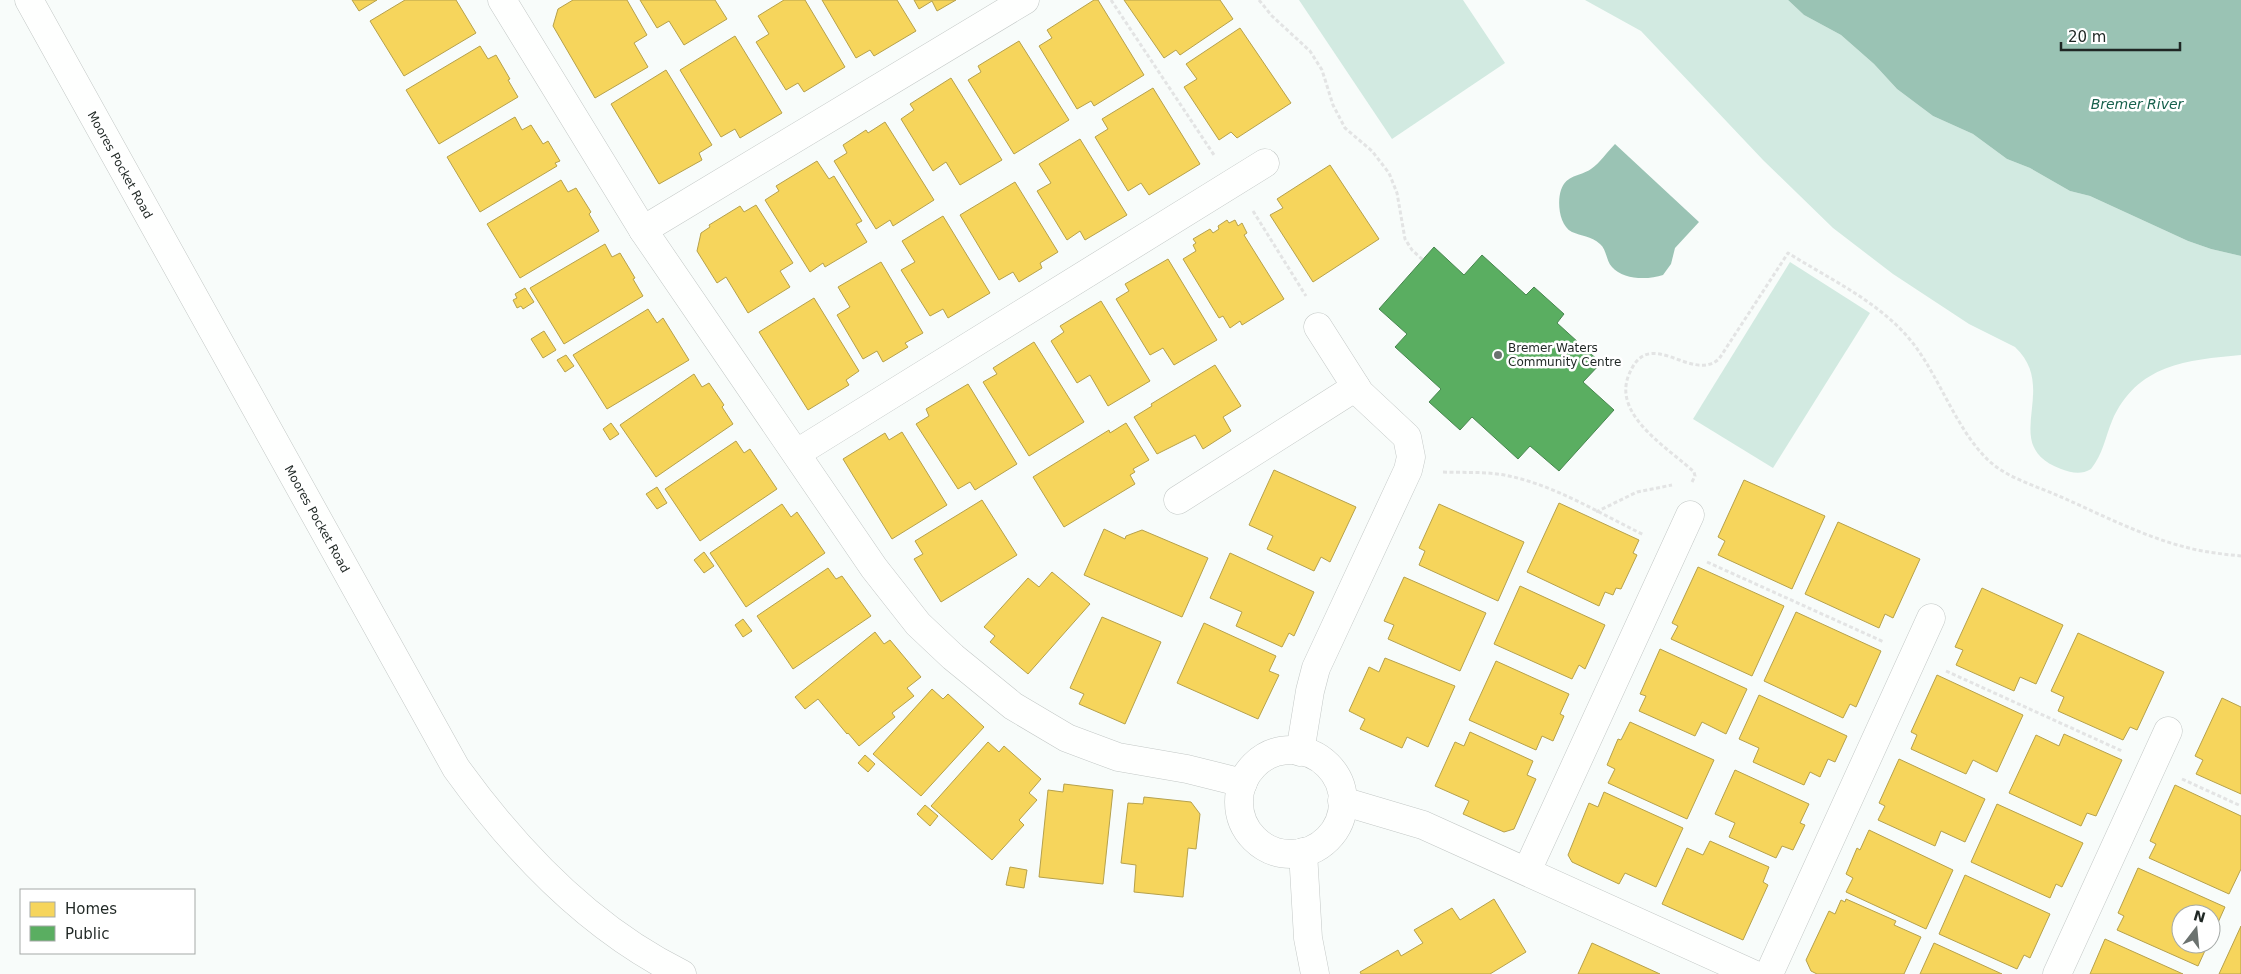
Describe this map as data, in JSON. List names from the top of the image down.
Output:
{
  "streets": {
    "street": ["Moores Pocket Road"]
  },
  "water": ["Bremer River"],
  "places": ["Bremer Waters Community Centre"],
  "legend": ["Homes", "Public"],
  "scale_bar": "20 m",
  "north": "top"
}
